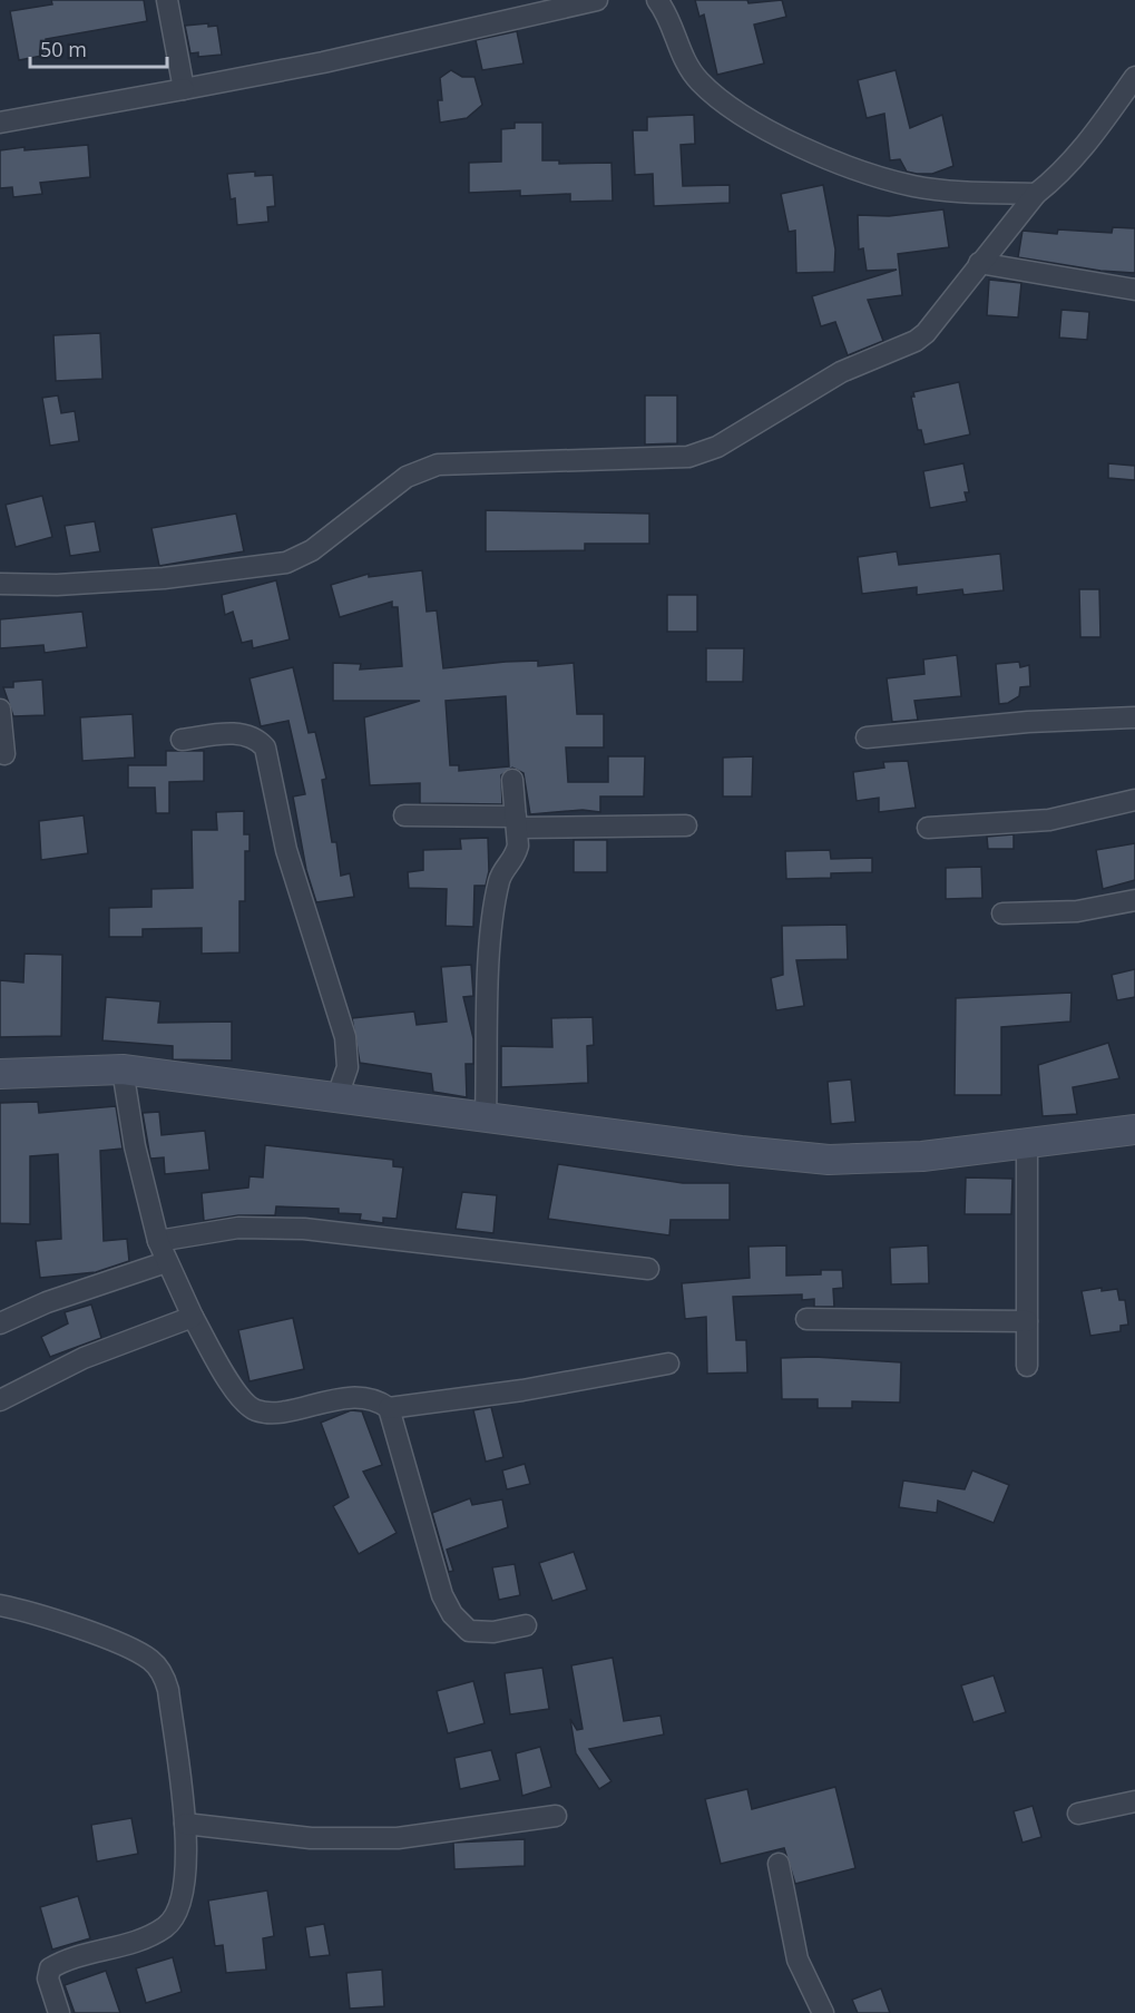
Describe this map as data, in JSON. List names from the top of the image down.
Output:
{
  "scale_bar": "50 m"
}
